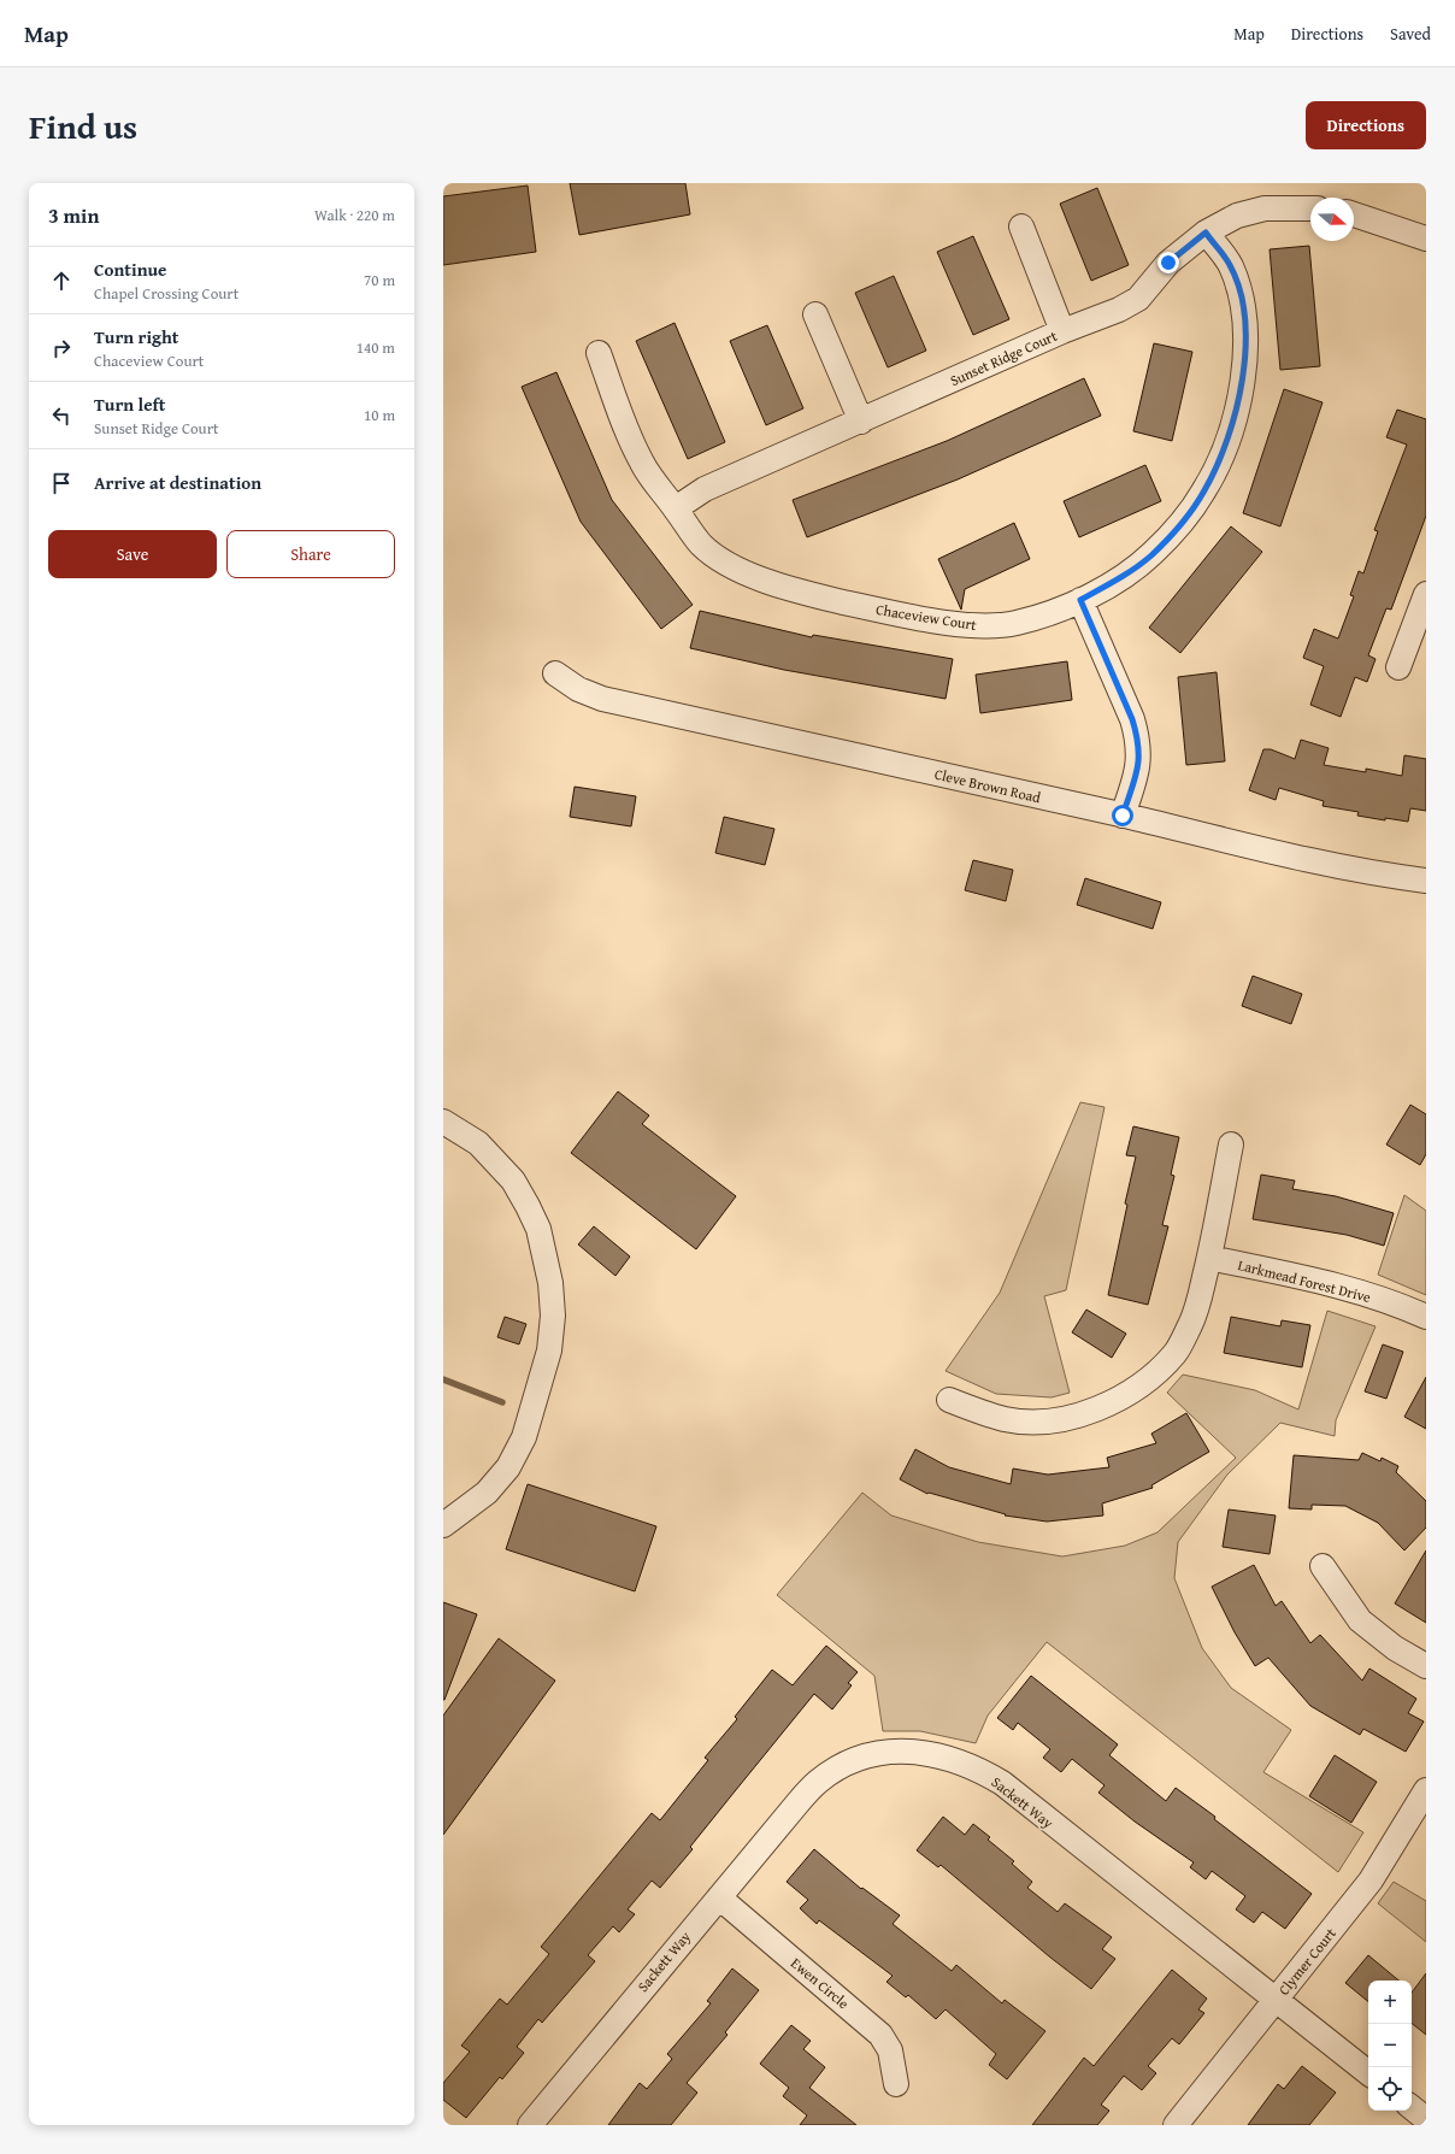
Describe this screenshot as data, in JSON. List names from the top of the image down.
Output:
{
  "streets": {
    "street": [
      "Sunset Ridge Court",
      "Chaceview Court",
      "Cleve Brown Road",
      "Larkmead Forest Drive",
      "Sackett Way",
      "Clymer Court",
      "Ewen Circle"
    ]
  },
  "crossings": [
    ["Sunset Ridge Court", "Chaceview Court"],
    ["Sackett Way", "Clymer Court"],
    ["Sackett Way", "Ewen Circle"]
  ],
  "north": "right",
  "page": {
    "header": "Map",
    "nav": ["Map", "Directions", "Saved"],
    "title": "Find us",
    "buttons": [
      "Directions",
      ["Save", "Share"]
    ],
    "heading": ["3 min", "Walk · 220 m"],
    "list": [
      ["Continue", "Chapel Crossing Court", "70 m"],
      ["Turn right", "Chaceview Court", "140 m"],
      ["Turn left", "Sunset Ridge Court", "10 m"],
      "Arrive at destination"
    ],
    "map_buttons": ["+", "−"]
  }
}
